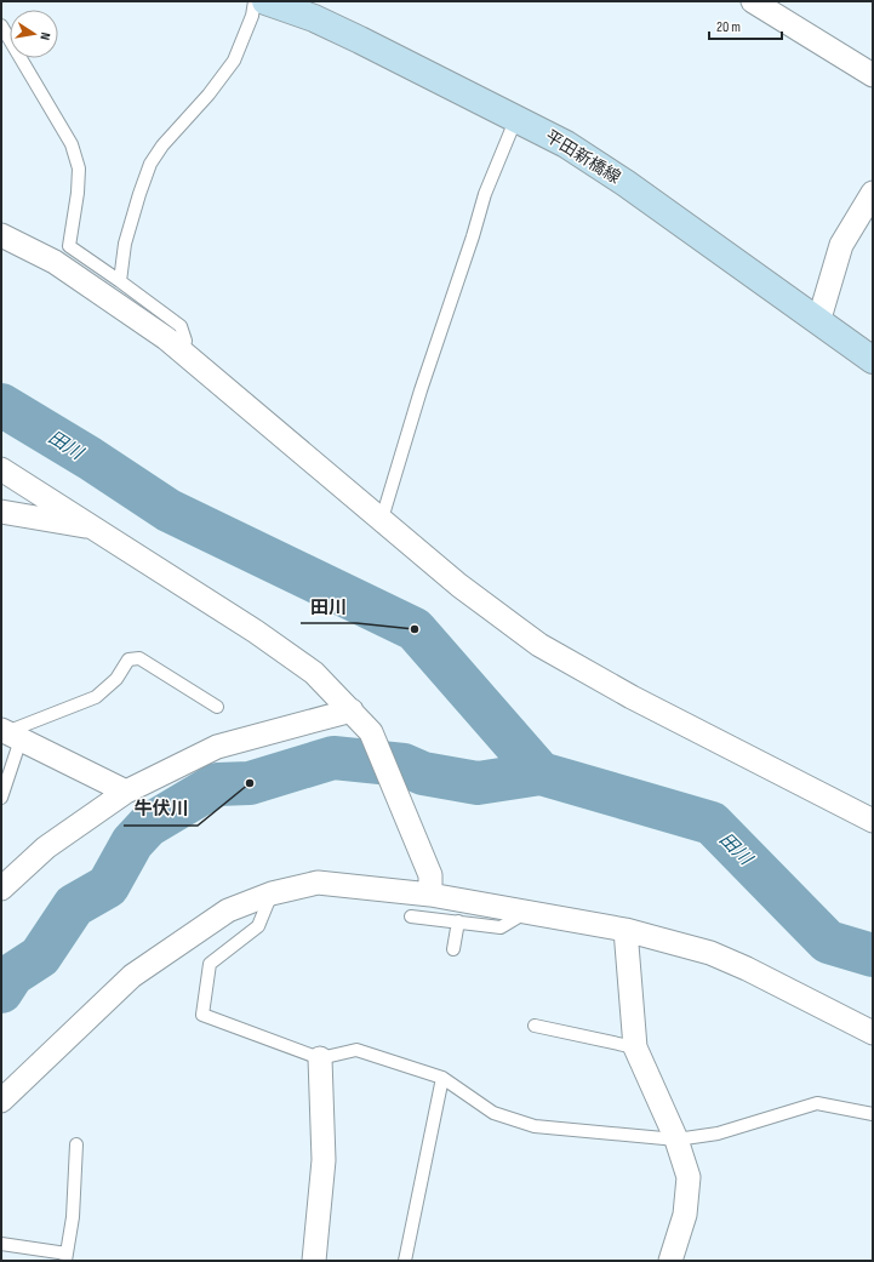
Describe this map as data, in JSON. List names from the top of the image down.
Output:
{
  "streets": {
    "main road": ["平田新橋線"]
  },
  "water": ["田川"],
  "places": ["田川", "牛伏川"],
  "scale_bar": "20 m",
  "north": "right"
}
